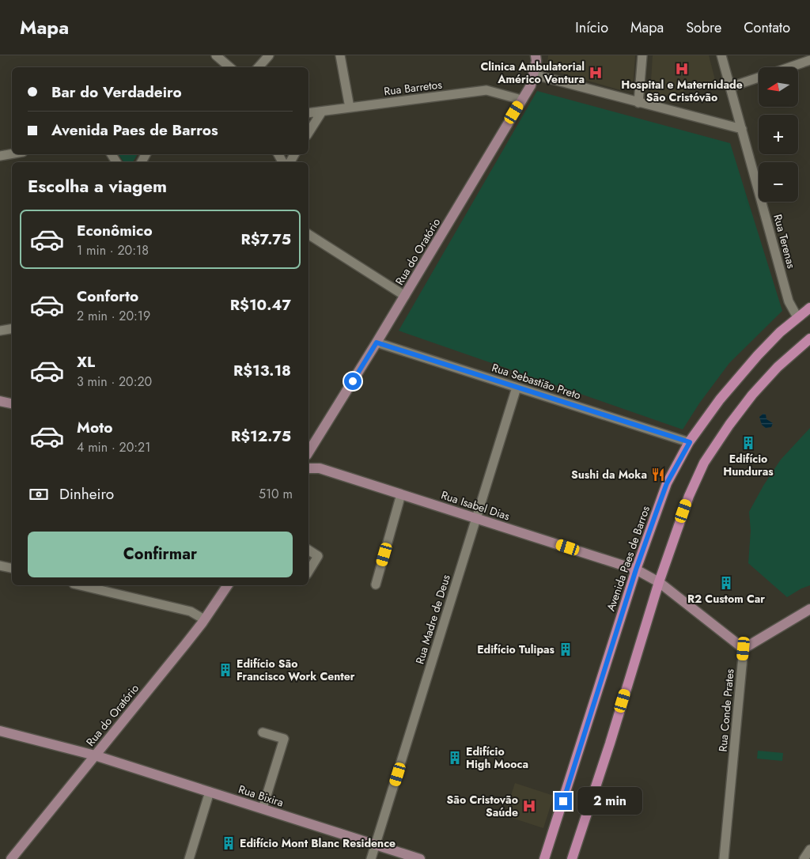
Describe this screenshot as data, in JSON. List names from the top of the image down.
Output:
{
  "streets": {
    "main road": ["Avenida Paes de Barros"],
    "street": [
      "Rua Barretos",
      "Rua Terenas",
      "Rua do Oratório",
      "Rua Sebastião Preto",
      "Rua Isabel Dias",
      "Rua Madre de Deus",
      "Rua Conde Prates",
      "Rua Bixira"
    ]
  },
  "crossings": [
    ["Rua Barretos", "Rua do Oratório"],
    ["Rua Terenas", "Avenida Paes de Barros"],
    ["Rua do Oratório", "Rua Sebastião Preto"],
    ["Rua do Oratório", "Rua Bixira"],
    ["Rua Sebastião Preto", "Avenida Paes de Barros"],
    ["Rua Sebastião Preto", "Rua Madre de Deus"],
    ["Rua Isabel Dias", "Avenida Paes de Barros"],
    ["Rua Isabel Dias", "Rua Madre de Deus"],
    ["Rua Madre de Deus", "Rua Bixira"]
  ],
  "places": {
    "hospital": ["Hospital e Maternidade São Cristóvão", "Clinica Ambulatorial Américo Ventura", "São Cristovão Saúde"],
    "building": [
      "Edifício Hunduras",
      "R2 Custom Car",
      "Edifício Tulipas",
      "Edifício São Francisco Work Center",
      "Edifício High Mooca",
      "Edifício Mont Blanc Residence"
    ],
    "restaurant": ["Sushi da Moka"]
  },
  "north": "left",
  "page": {
    "header": "Mapa",
    "nav": [
      "Início",
      "Mapa",
      "Sobre",
      "Contato"
    ],
    "map_buttons": ["+", "−"],
    "banner": ["Bar do Verdadeiro", "Avenida Paes de Barros"],
    "heading": "Escolha a viagem",
    "list": [
      {
        "name": "Econômico",
        "note": "1 min · 20:18",
        "value": "R$7.75"
      },
      {
        "name": "Conforto",
        "note": "2 min · 20:19",
        "value": "R$10.47"
      },
      {
        "name": "XL",
        "note": "3 min · 20:20",
        "value": "R$13.18"
      },
      {
        "name": "Moto",
        "note": "4 min · 20:21",
        "value": "R$12.75"
      }
    ],
    "pay": ["Dinheiro", "510 m"],
    "buttons": "Confirmar",
    "bubble": "2 min"
  }
}
